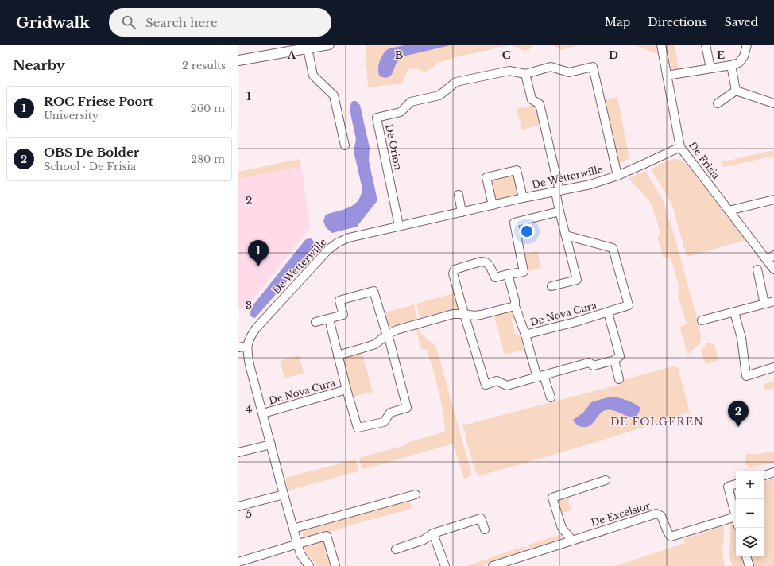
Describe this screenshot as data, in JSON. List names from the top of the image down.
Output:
{
  "streets": {
    "street": [
      "De Orion",
      "De Frisia",
      "De Wetterwille",
      "De Nova Cura",
      "De Excelsior"
    ]
  },
  "crossings": [
    ["De Orion", "De Wetterwille"],
    ["De Frisia", "De Wetterwille"]
  ],
  "districts": ["DE FOLGEREN"],
  "page": {
    "header": "Gridwalk",
    "search": "Search here",
    "nav": ["Map", "Directions", "Saved"],
    "heading": ["Nearby", "2 results"],
    "list": [
      {
        "mark": "1",
        "name": "ROC Friese Poort",
        "note": "University",
        "value": "260 m"
      },
      {
        "mark": "2",
        "name": "OBS De Bolder",
        "note": "School · De Frisia",
        "value": "280 m"
      }
    ],
    "pins": ["1", "2"],
    "map_buttons": ["+", "−"]
  },
  "grid": {
    "columns": [
      "A",
      "B",
      "C",
      "D",
      "E"
    ],
    "rows": [
      "1",
      "2",
      "3",
      "4",
      "5"
    ]
  }
}
